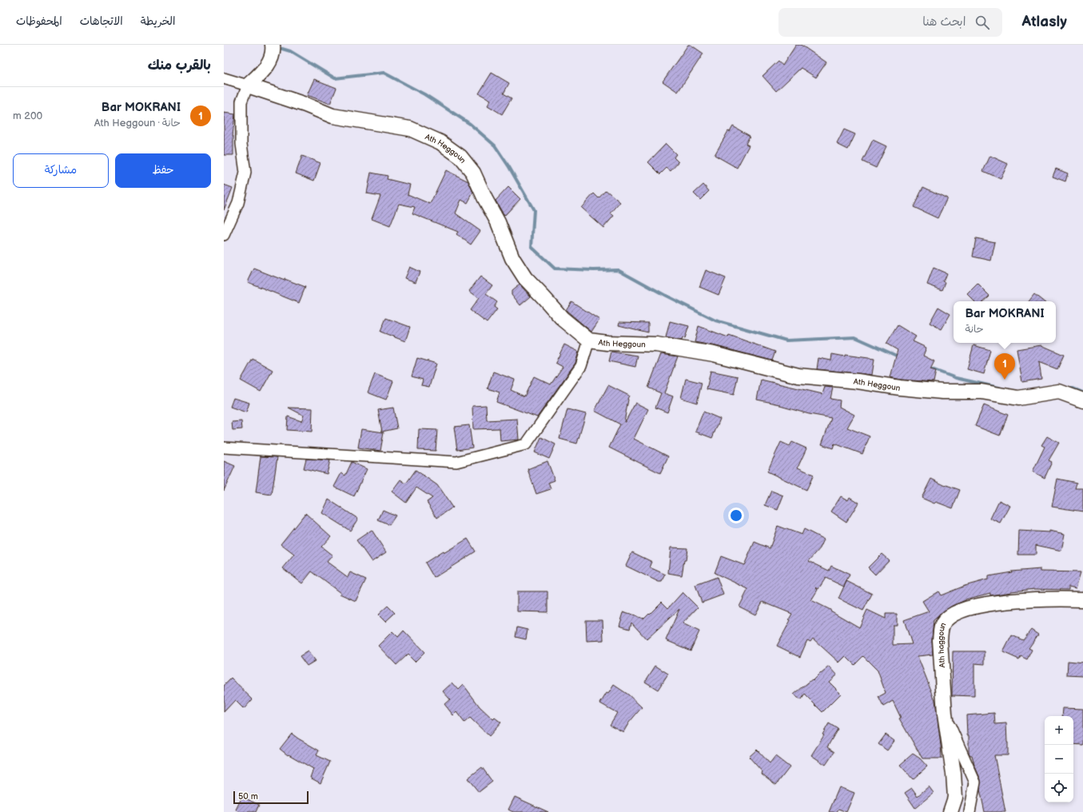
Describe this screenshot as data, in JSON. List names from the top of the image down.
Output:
{
  "streets": {
    "street": ["Ath Heggoun", "Ath haggoun"]
  },
  "scale_bar": "50 m",
  "page": {
    "header": "Atlasly",
    "search": "ابحث هنا",
    "nav": ["الخريطة", "الاتجاهات", "المحفوظات"],
    "heading": "بالقرب منك",
    "list": [
      {
        "mark": "1",
        "name": "Bar MOKRANI",
        "note": "حانة · Ath Heggoun",
        "value": "200 m"
      }
    ],
    "buttons": ["حفظ", "مشاركة"],
    "popup": ["Bar MOKRANI", "حانة"],
    "pins": "1",
    "map_buttons": ["+", "−"],
    "scale": "50 m"
  }
}
